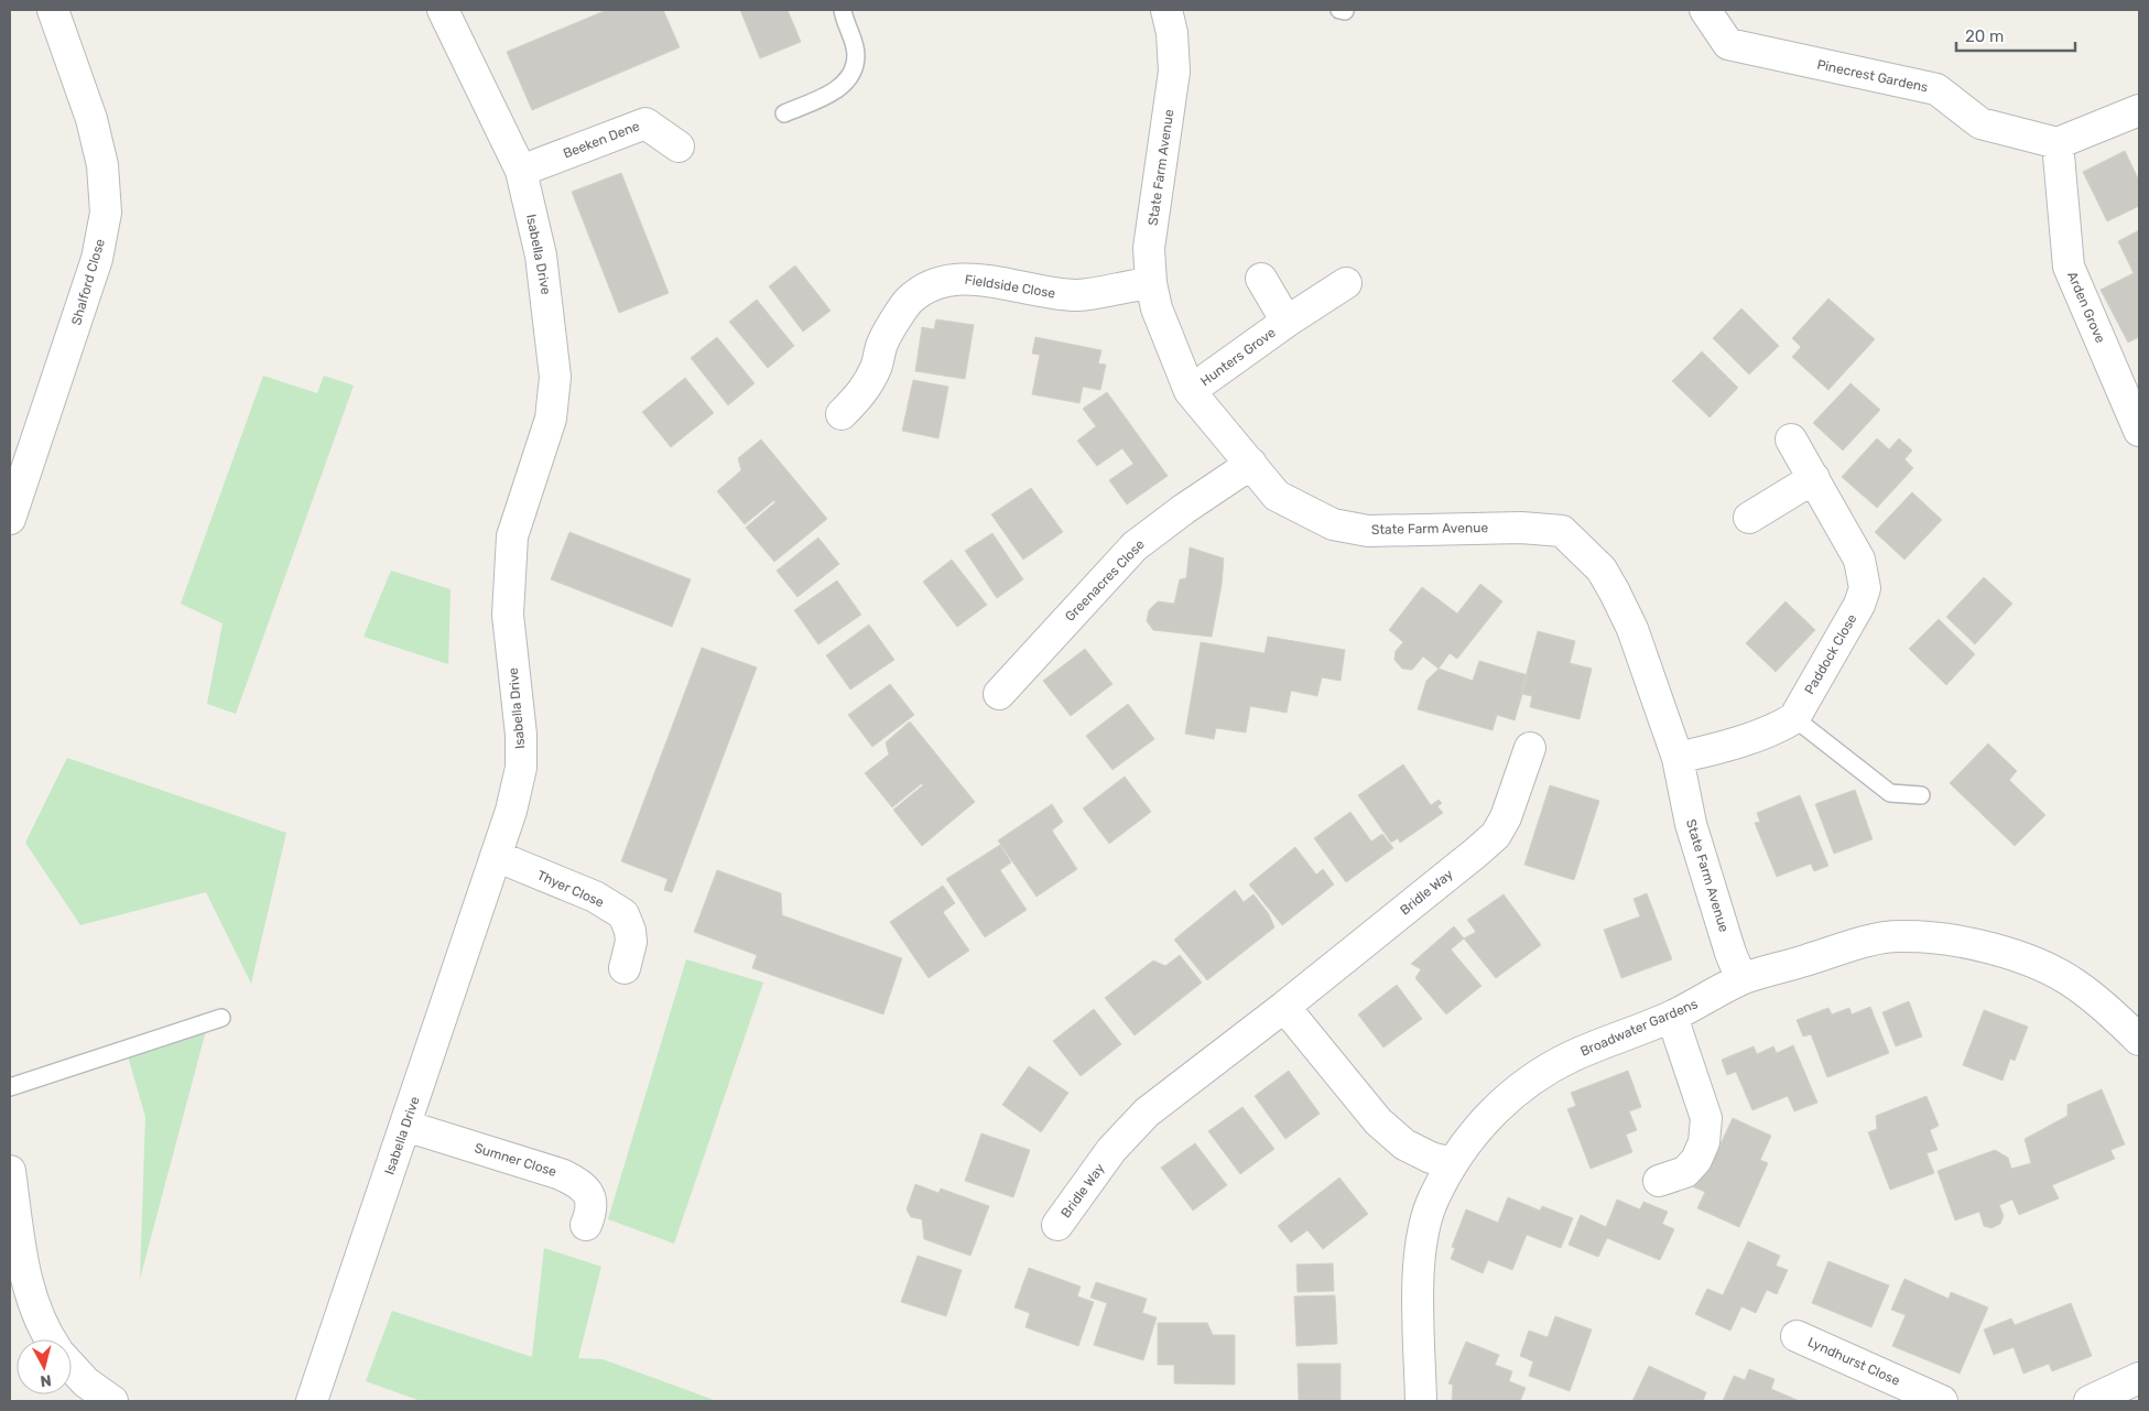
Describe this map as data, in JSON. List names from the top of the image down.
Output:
{
  "streets": {
    "street": [
      "Pinecrest Gardens",
      "Beeken Dene",
      "State Farm Avenue",
      "Isabella Drive",
      "Shalford Close",
      "Fieldside Close",
      "Arden Grove",
      "Hunters Grove",
      "Greenacres Close",
      "Paddock Close",
      "Thyer Close",
      "Bridle Way",
      "Broadwater Gardens",
      "Sumner Close",
      "Lyndhurst Close"
    ]
  },
  "crossings": [
    ["Pinecrest Gardens", "Arden Grove"],
    ["Beeken Dene", "Isabella Drive"],
    ["State Farm Avenue", "Fieldside Close"],
    ["State Farm Avenue", "Hunters Grove"],
    ["State Farm Avenue", "Greenacres Close"],
    ["State Farm Avenue", "Broadwater Gardens"],
    ["Isabella Drive", "Thyer Close"],
    ["Isabella Drive", "Sumner Close"]
  ],
  "scale_bar": "20 m",
  "north": "bottom"
}
